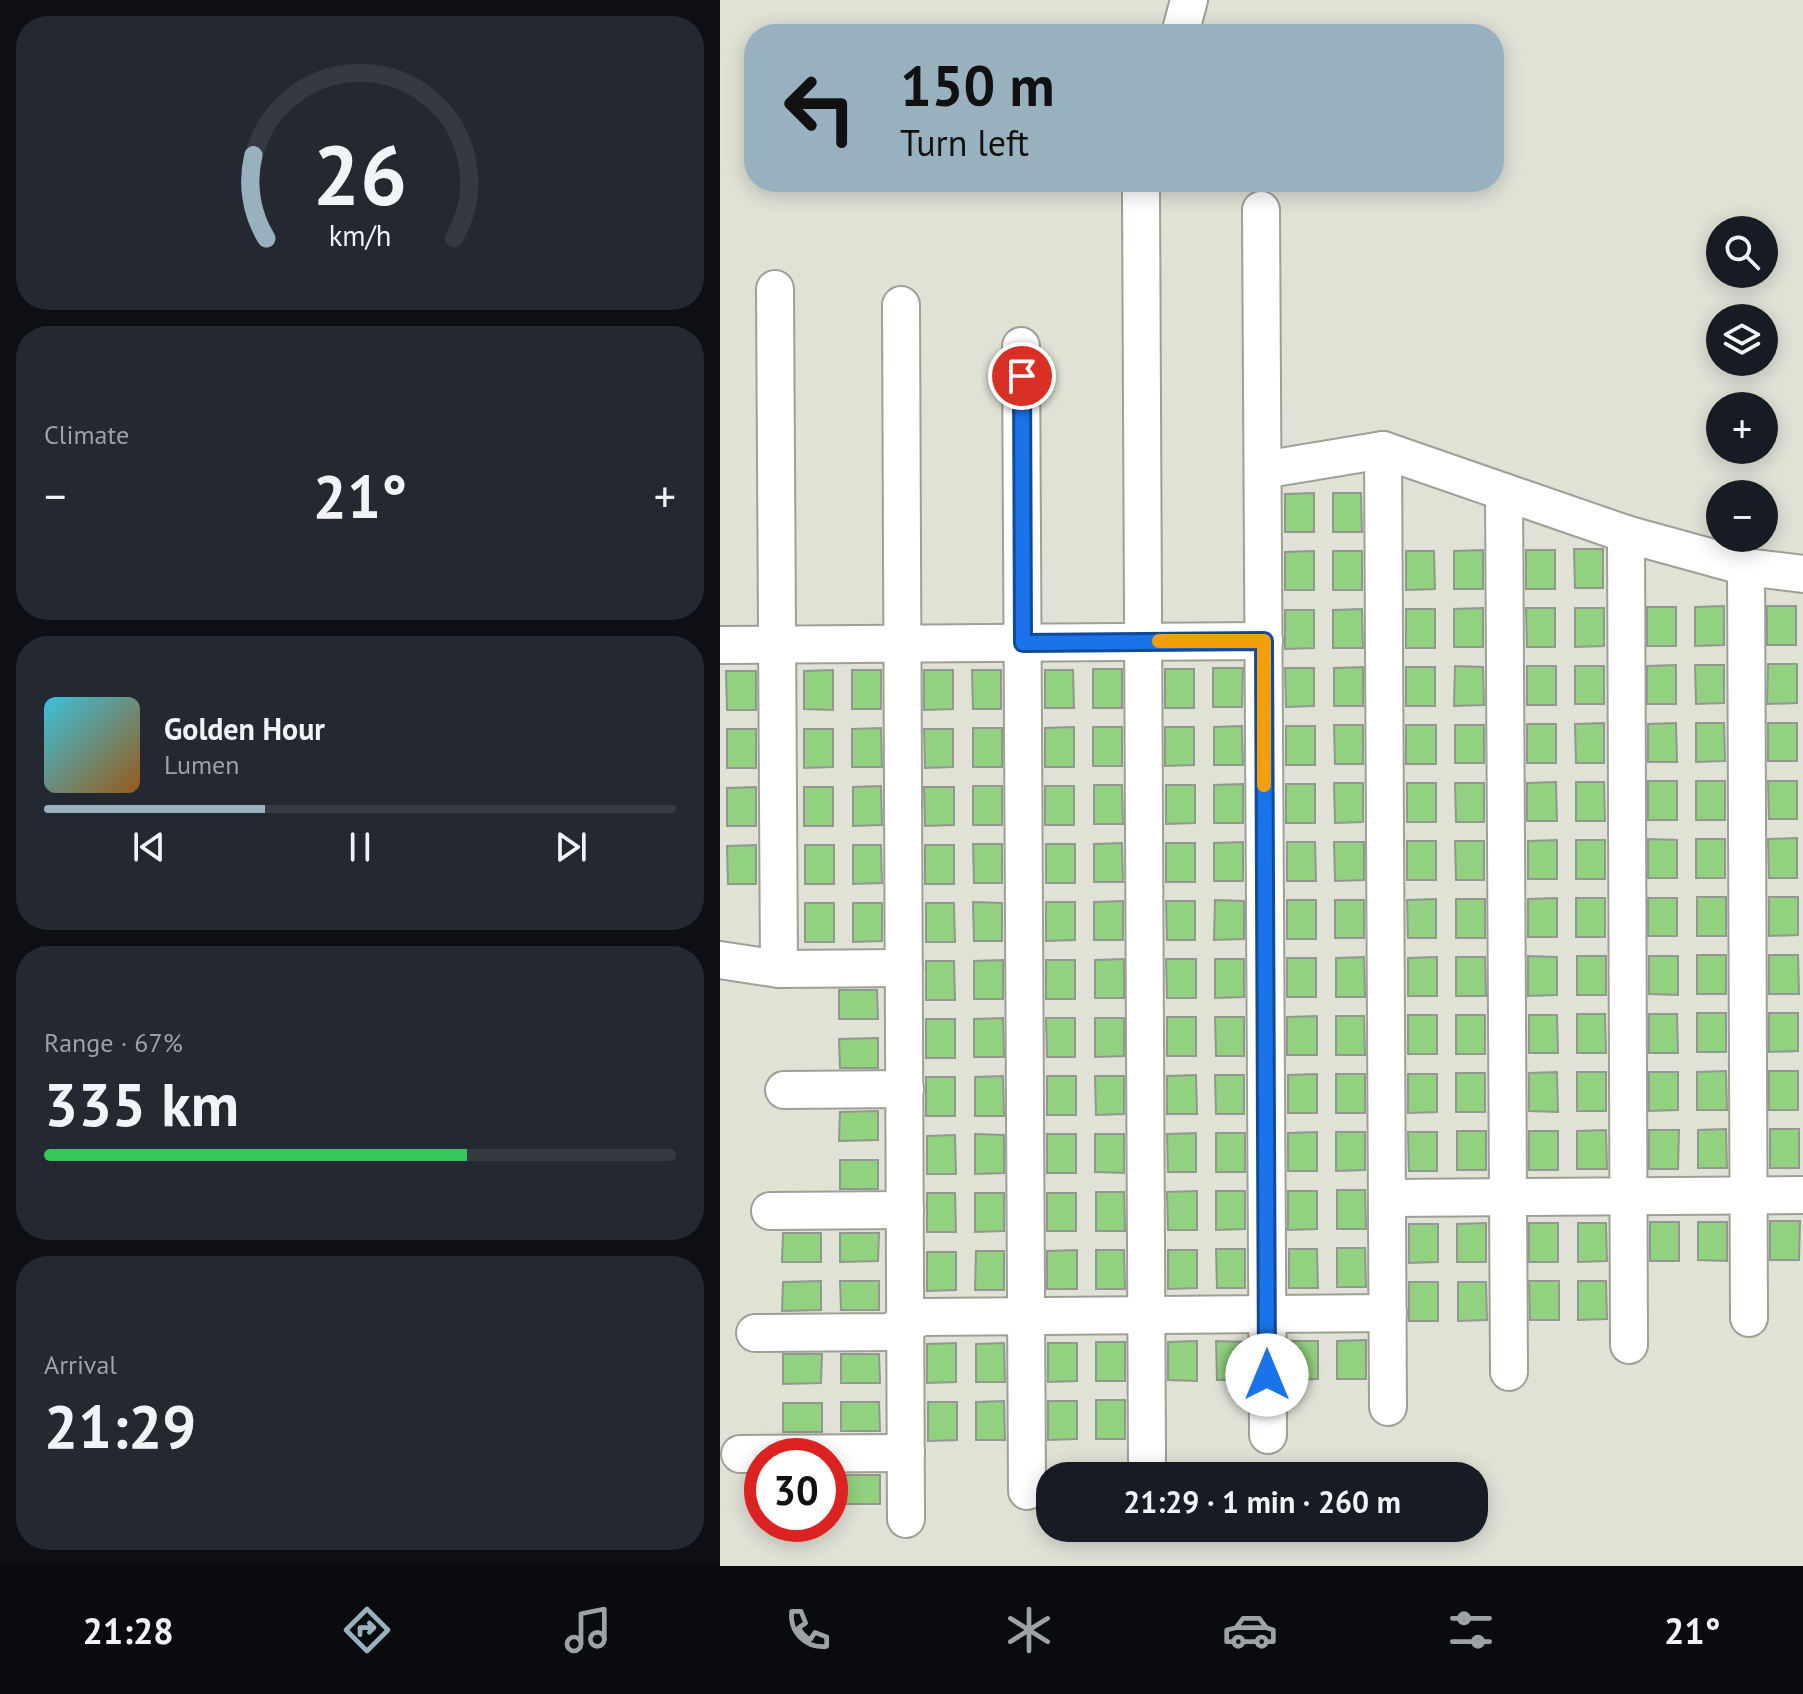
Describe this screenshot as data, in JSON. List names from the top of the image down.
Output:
{
  "page": {
    "turn": ["150 m", "Turn left"],
    "map_buttons": ["+", "−"],
    "tile": [
      "Climate",
      ["Range · 67%", "335 km"],
      ["Arrival", "21:29"]
    ],
    "heat": ["−", "21°", "+"],
    "song": ["Golden Hour", "Lumen"],
    "limit": "30",
    "trip": "21:29 · 1 min · 260 m",
    "tabs": ["21:28", "21°"],
    "gauge": ["26", "km/h"]
  }
}
